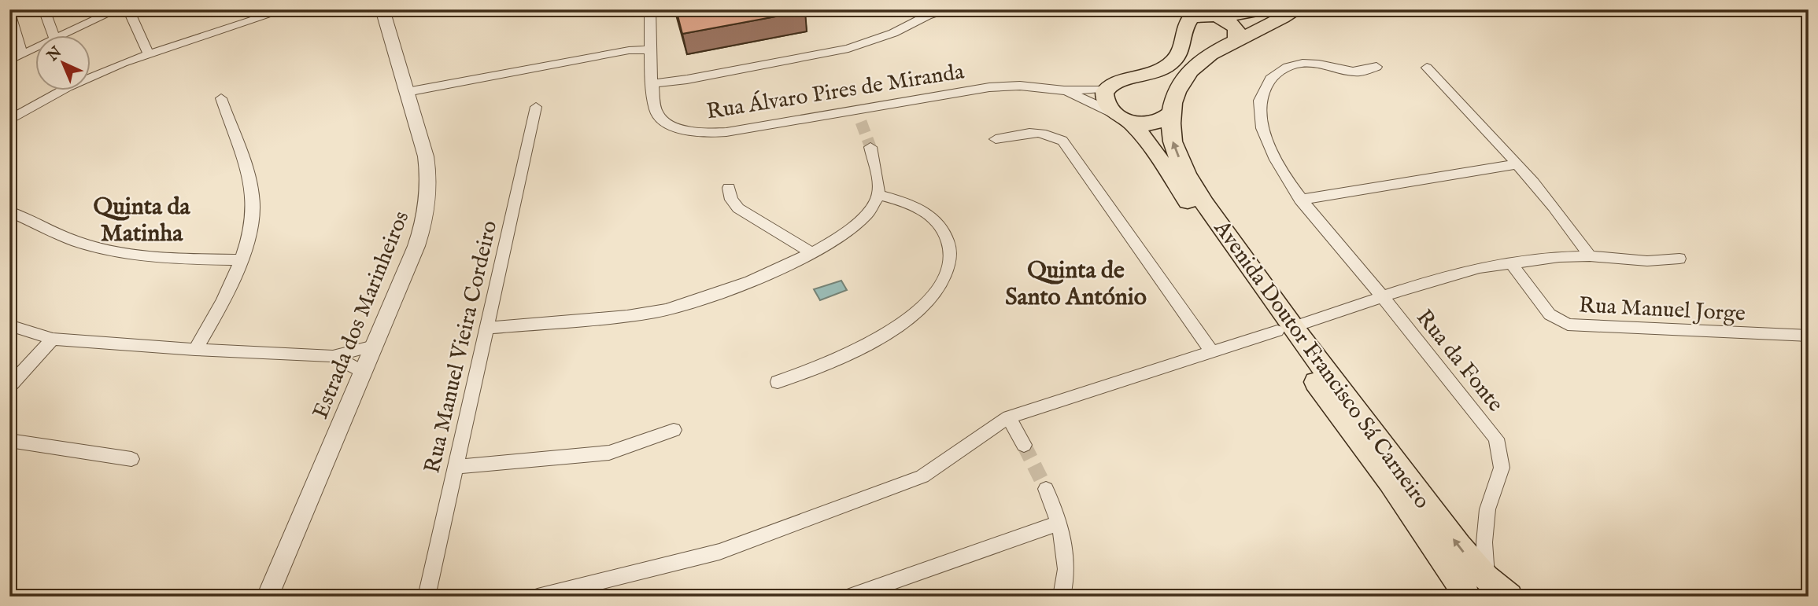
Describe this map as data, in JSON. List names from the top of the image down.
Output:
{
  "streets": {
    "main road": ["Avenida Doutor Francisco Sá Carneiro"],
    "street": [
      "Rua Álvaro Pires de Miranda",
      "Rua Manuel Jorge",
      "Estrada dos Marinheiros",
      "Rua Manuel Vieira Cordeiro",
      "Rua da Fonte"
    ]
  },
  "crossings": [
    ["Rua Álvaro Pires de Miranda", "Avenida Doutor Francisco Sá Carneiro"],
    ["Rua da Fonte", "Avenida Doutor Francisco Sá Carneiro"]
  ],
  "districts": ["Quinta da Matinha", "Quinta de Santo António"],
  "north": "top left"
}
